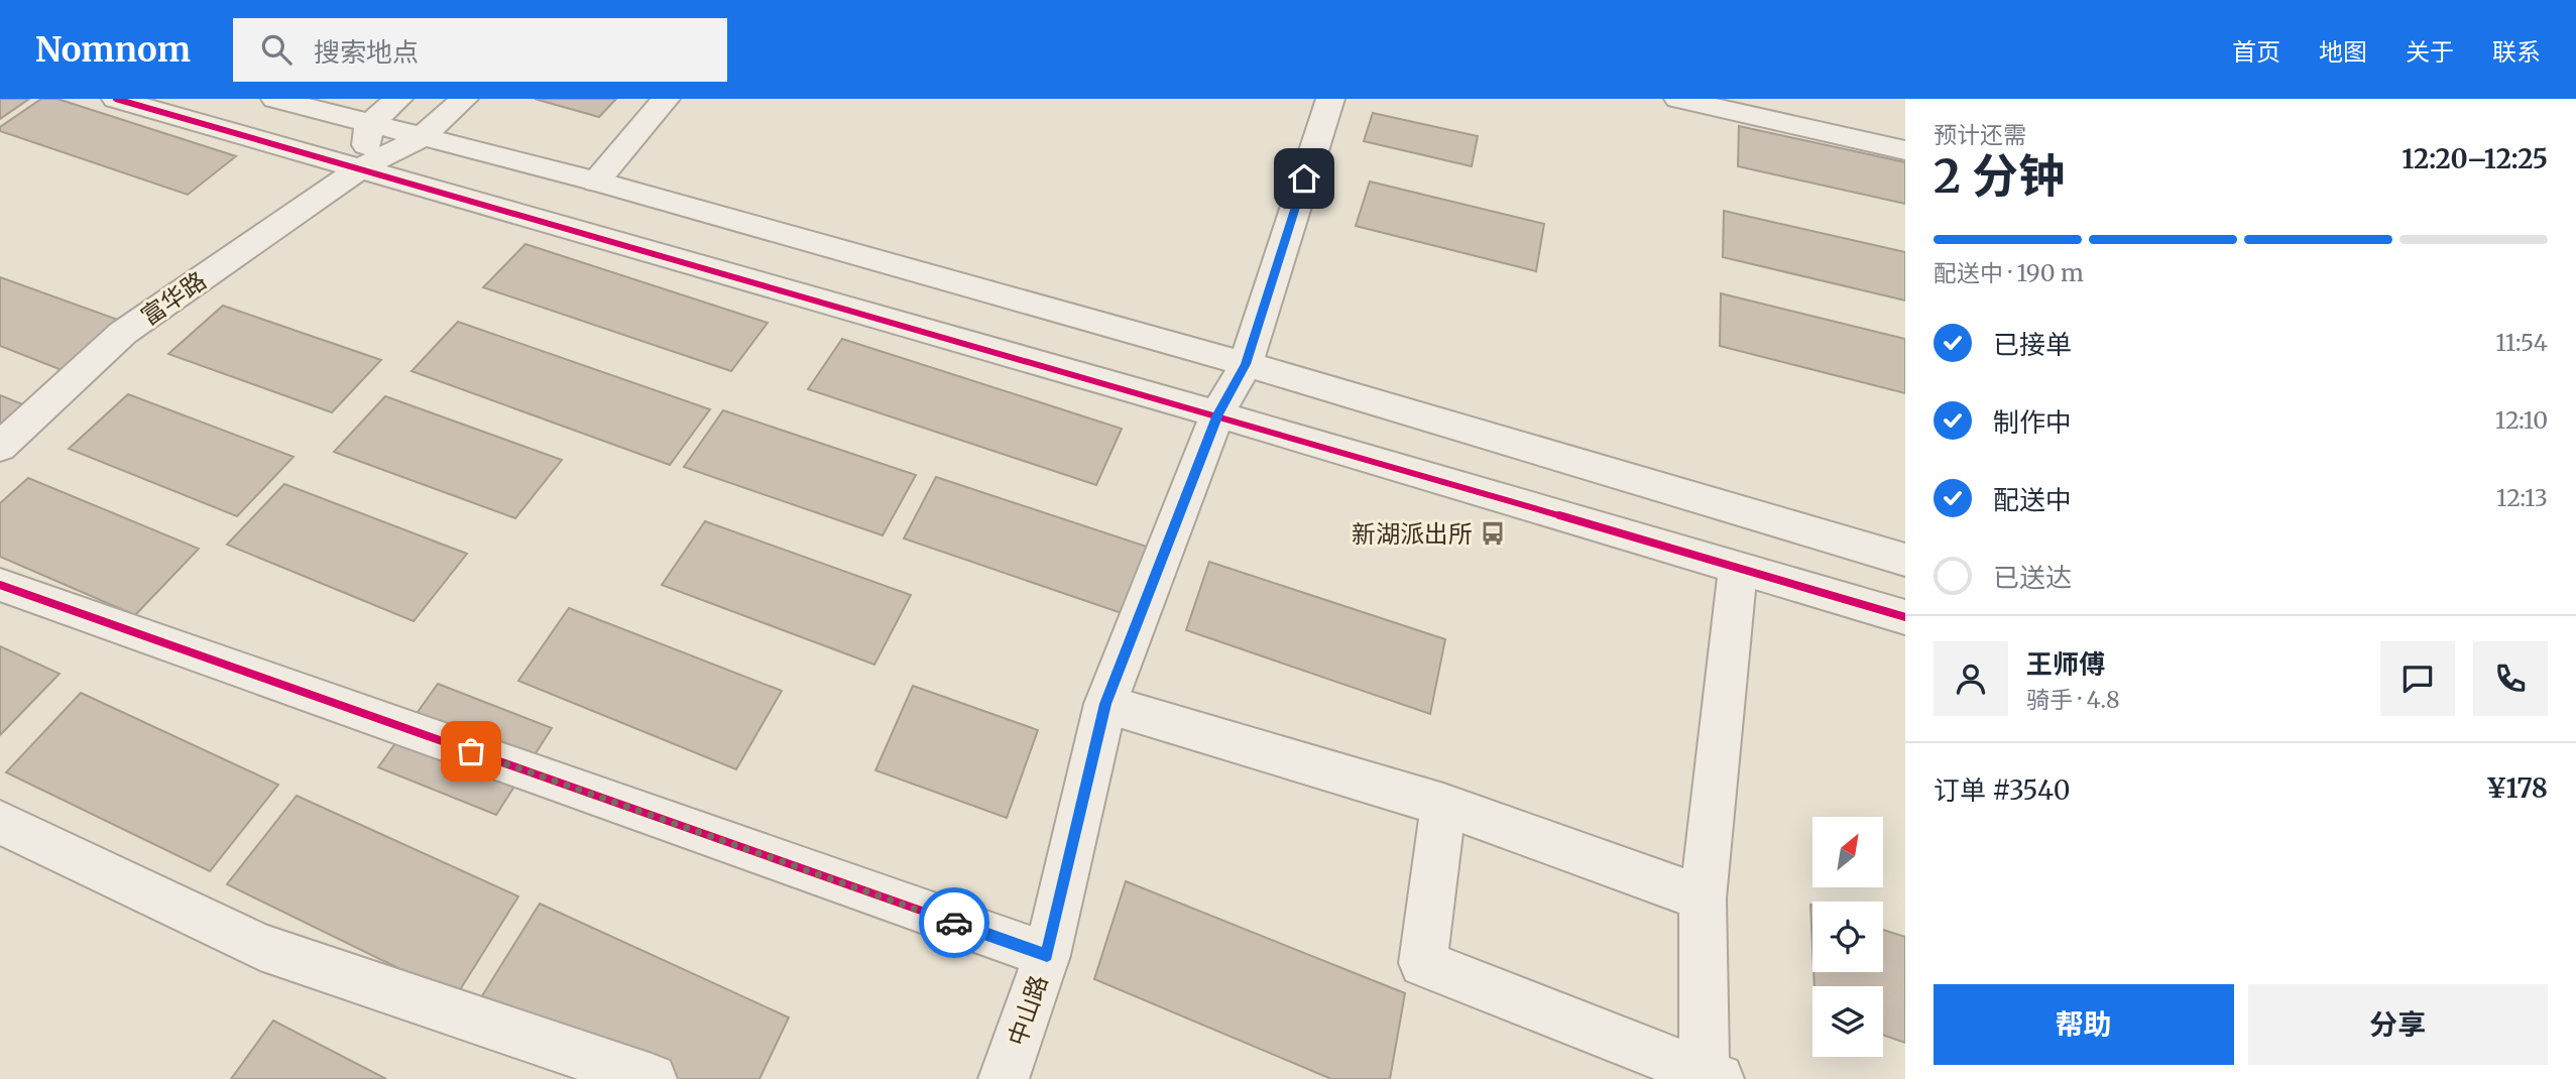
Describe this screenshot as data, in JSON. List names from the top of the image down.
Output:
{
  "streets": {
    "street": ["富华路", "中山路"]
  },
  "places": {
    "bus stop": ["新湖派出所"]
  },
  "north": "top right",
  "page": {
    "header": "Nomnom",
    "search": "搜索地点",
    "nav": [
      "首页",
      "地图",
      "关于",
      "联系"
    ],
    "heading": ["2 分钟", "预计还需", "12:20–12:25"],
    "panel": [
      "王师傅",
      "骑手 · 4.8",
      "订单 #3540",
      "¥178"
    ],
    "bar": "配送中 · 190 m",
    "list": [
      ["已接单", "11:54"],
      ["制作中", "12:10"],
      ["配送中", "12:13"],
      "已送达"
    ],
    "buttons": ["帮助", "分享"]
  }
}
